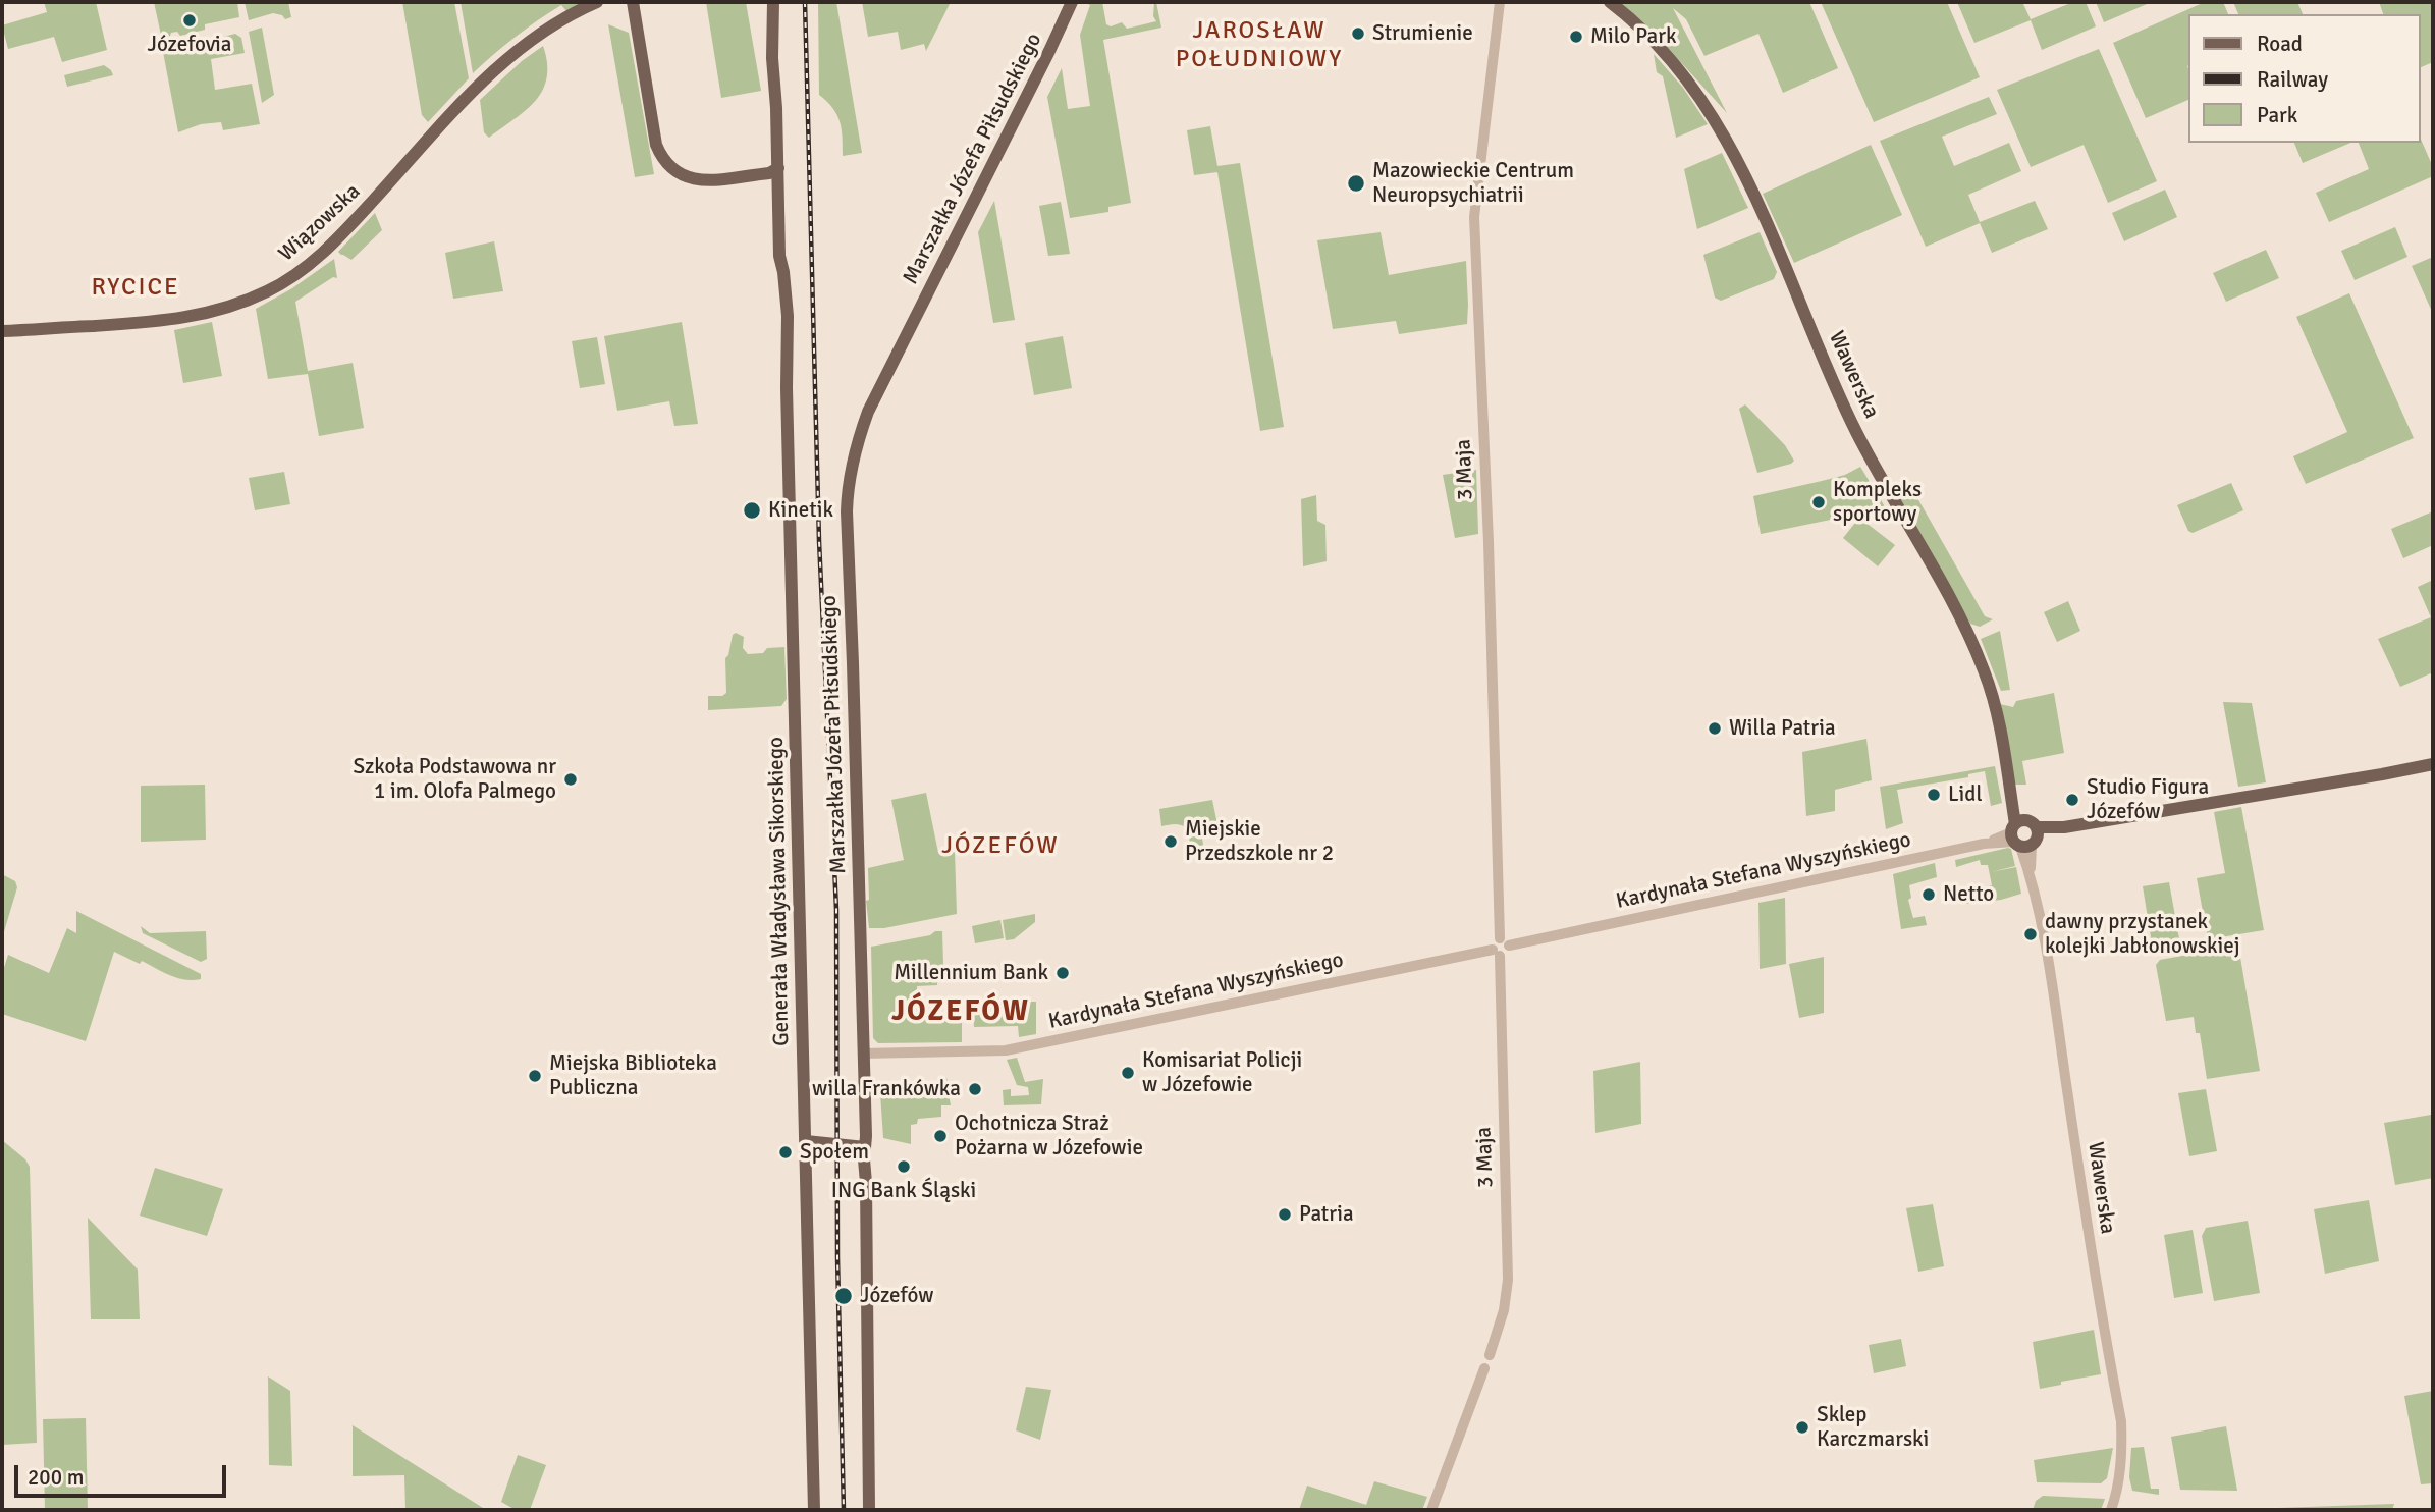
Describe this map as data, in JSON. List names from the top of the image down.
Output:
{
  "streets": {
    "main road": [
      "Marszałka Józefa Piłsudskiego",
      "Wiązowska",
      "Wawerska",
      "Kardynała Stefana Wyszyńskiego",
      "Generała Władysława Sikorskiego"
    ],
    "street": ["3 Maja"]
  },
  "crossings": [
    ["Marszałka Józefa Piłsudskiego", "Kardynała Stefana Wyszyńskiego"],
    ["Wawerska", "Kardynała Stefana Wyszyńskiego"],
    ["3 Maja", "Kardynała Stefana Wyszyńskiego"]
  ],
  "districts": [
    "JAROSŁAW POŁUDNIOWY",
    "RYCICE",
    "JÓZEFÓW",
    "JÓZEFÓW"
  ],
  "places": [
    "Józefovia",
    "Strumienie",
    "Milo Park",
    "Mazowieckie Centrum Neuropsychiatrii",
    "Kompleks sportowy",
    "Kinetik",
    "Willa Patria",
    "Szkoła Podstawowa nr 1 im. Olofa Palmego",
    "Lidl",
    "Studio Figura Józefów",
    "Miejskie Przedszkole nr 2",
    "Netto",
    "dawny przystanek kolejki Jabłonowskiej",
    "Millennium Bank",
    "Komisariat Policji w Józefowie",
    "Miejska Biblioteka Publiczna",
    "willa Frankówka",
    "Ochotnicza Straż Pożarna w Józefowie",
    "Społem",
    "ING Bank Śląski",
    "Patria",
    "Józefów",
    "Sklep Karczmarski"
  ],
  "legend": ["Road", "Railway", "Park"],
  "scale_bar": "200 m"
}
